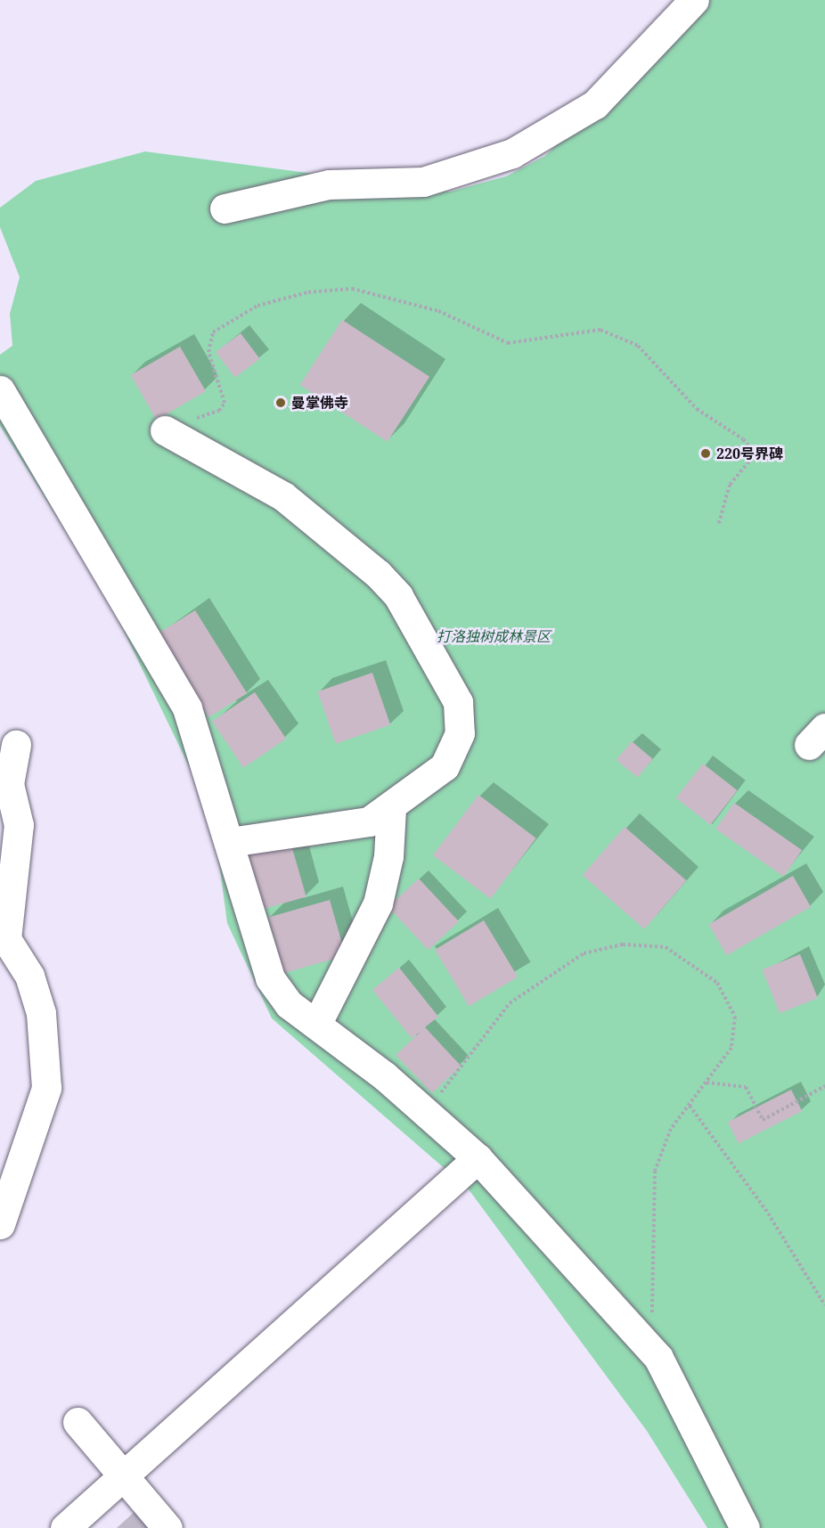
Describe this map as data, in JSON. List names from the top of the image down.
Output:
{
  "parks": ["打洛独树成林景区"],
  "places": ["曼掌佛寺", "220号界碑"]
}
